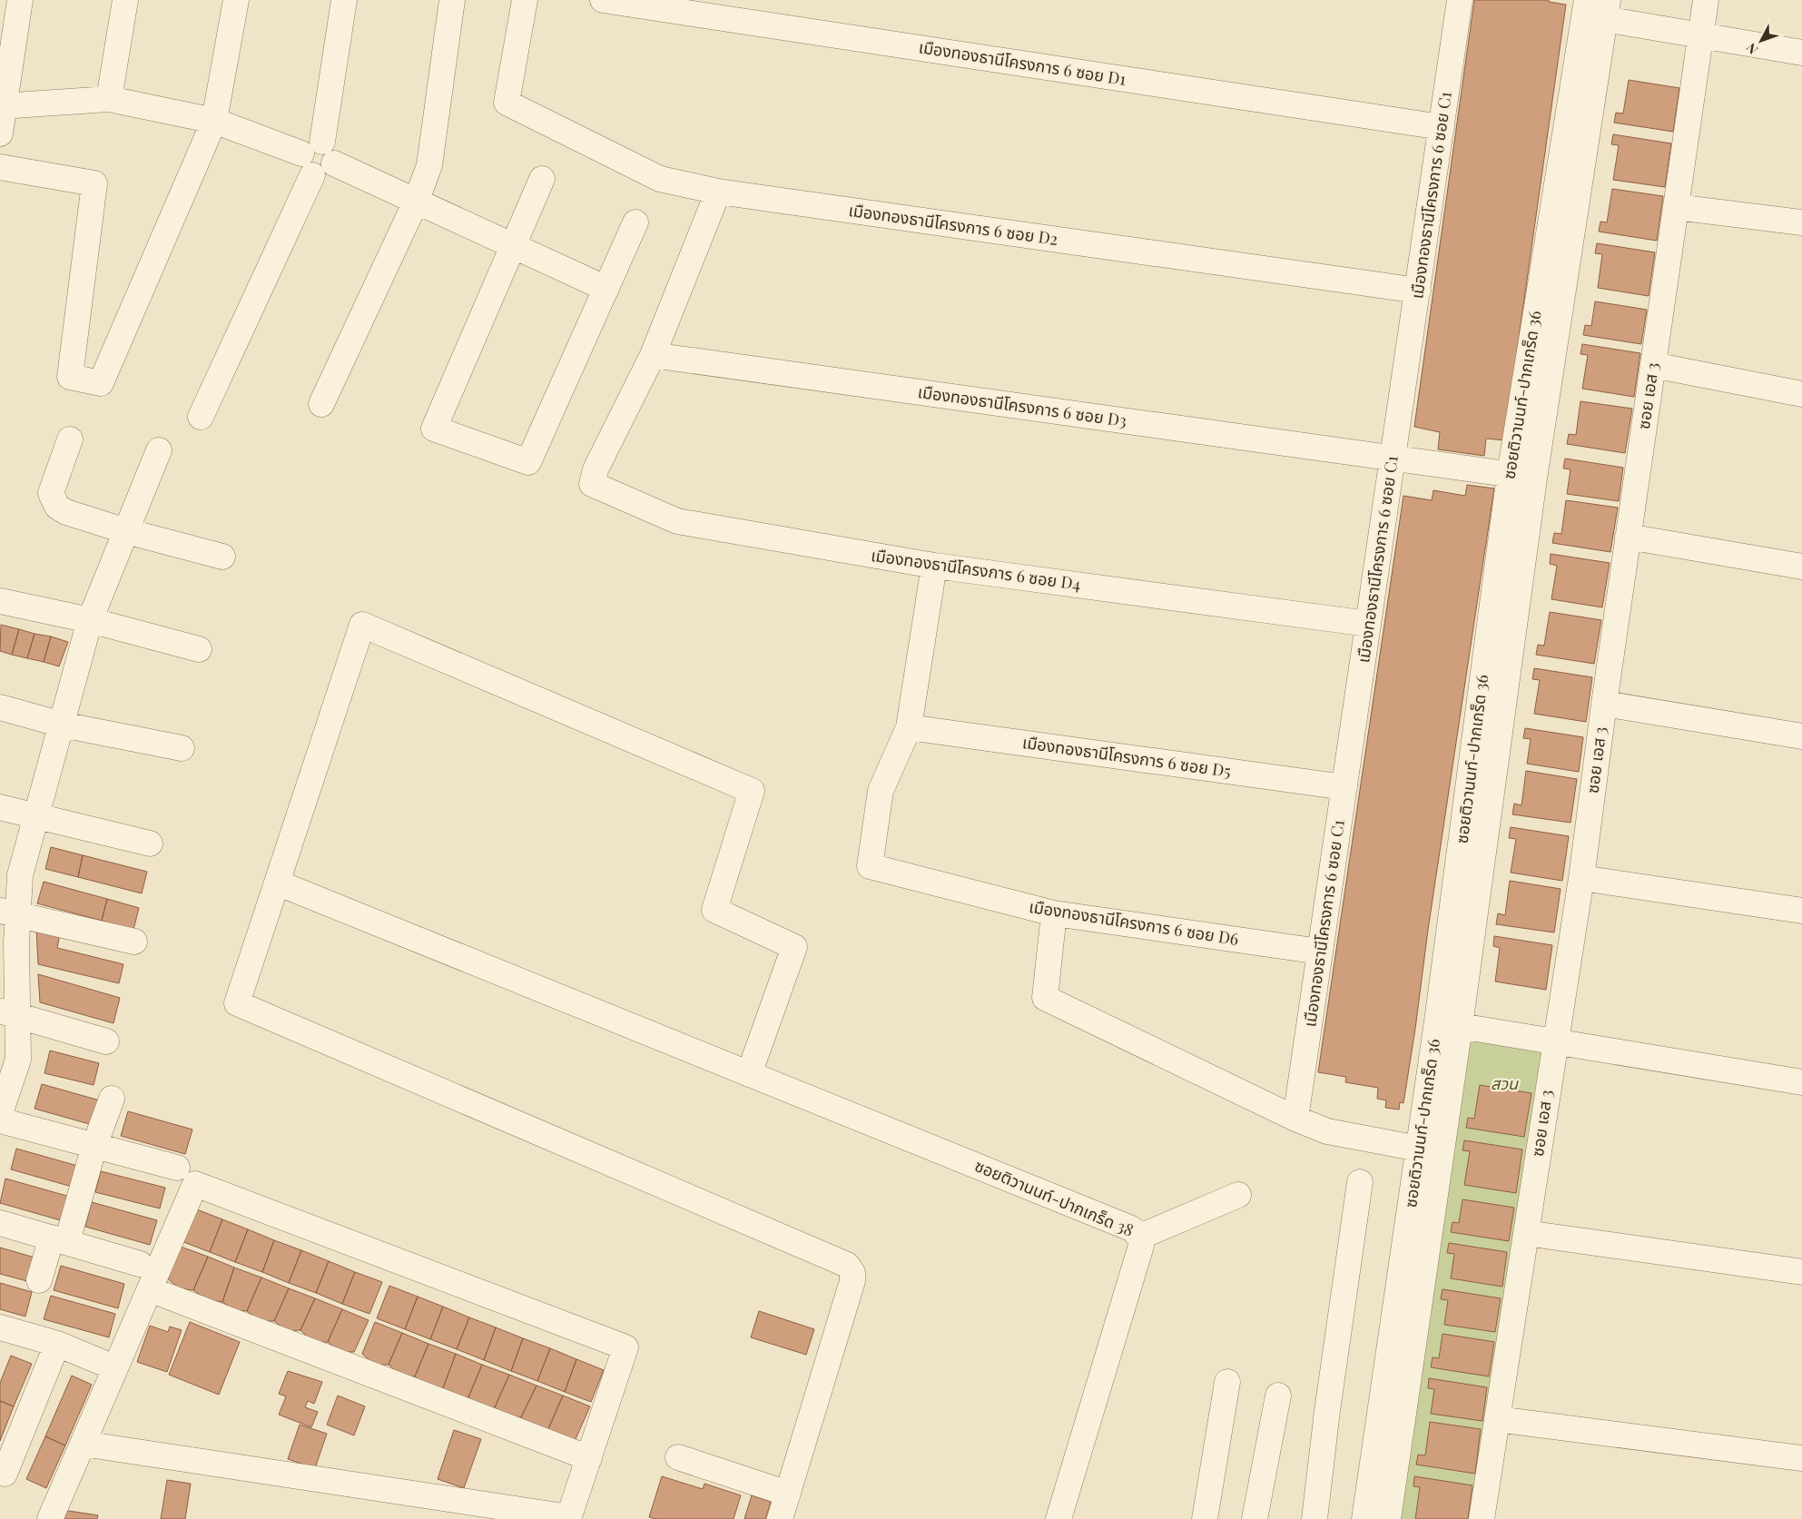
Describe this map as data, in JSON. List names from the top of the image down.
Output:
{
  "streets": {
    "street": [
      "เมืองทองธานีโครงการ 6 ซอย D1",
      "เมืองทองธานีโครงการ 6 ซอย C1",
      "เมืองทองธานีโครงการ 6 ซอย D2",
      "ซอยติวานนท์-ปากเกร็ด 36",
      "ซอย เอส 3",
      "เมืองทองธานีโครงการ 6 ซอย D3",
      "เมืองทองธานีโครงการ 6 ซอย D4",
      "เมืองทองธานีโครงการ 6 ซอย D5",
      "เมืองทองธานีโครงการ 6 ซอย D6",
      "ซอยติวานนท์-ปากเกร็ด 38"
    ]
  },
  "crossings": [
    ["เมืองทองธานีโครงการ 6 ซอย D1", "เมืองทองธานีโครงการ 6 ซอย C1"],
    ["เมืองทองธานีโครงการ 6 ซอย C1", "เมืองทองธานีโครงการ 6 ซอย D2"],
    ["เมืองทองธานีโครงการ 6 ซอย C1", "เมืองทองธานีโครงการ 6 ซอย D3"],
    ["เมืองทองธานีโครงการ 6 ซอย C1", "เมืองทองธานีโครงการ 6 ซอย D4"],
    ["เมืองทองธานีโครงการ 6 ซอย C1", "เมืองทองธานีโครงการ 6 ซอย D5"],
    ["เมืองทองธานีโครงการ 6 ซอย C1", "เมืองทองธานีโครงการ 6 ซอย D6"],
    ["ซอยติวานนท์-ปากเกร็ด 36", "เมืองทองธานีโครงการ 6 ซอย D3"],
    ["เมืองทองธานีโครงการ 6 ซอย D3", "เมืองทองธานีโครงการ 6 ซอย D4"],
    ["เมืองทองธานีโครงการ 6 ซอย D5", "เมืองทองธานีโครงการ 6 ซอย D6"]
  ],
  "parks": ["สวน"],
  "north": "bottom left"
}
